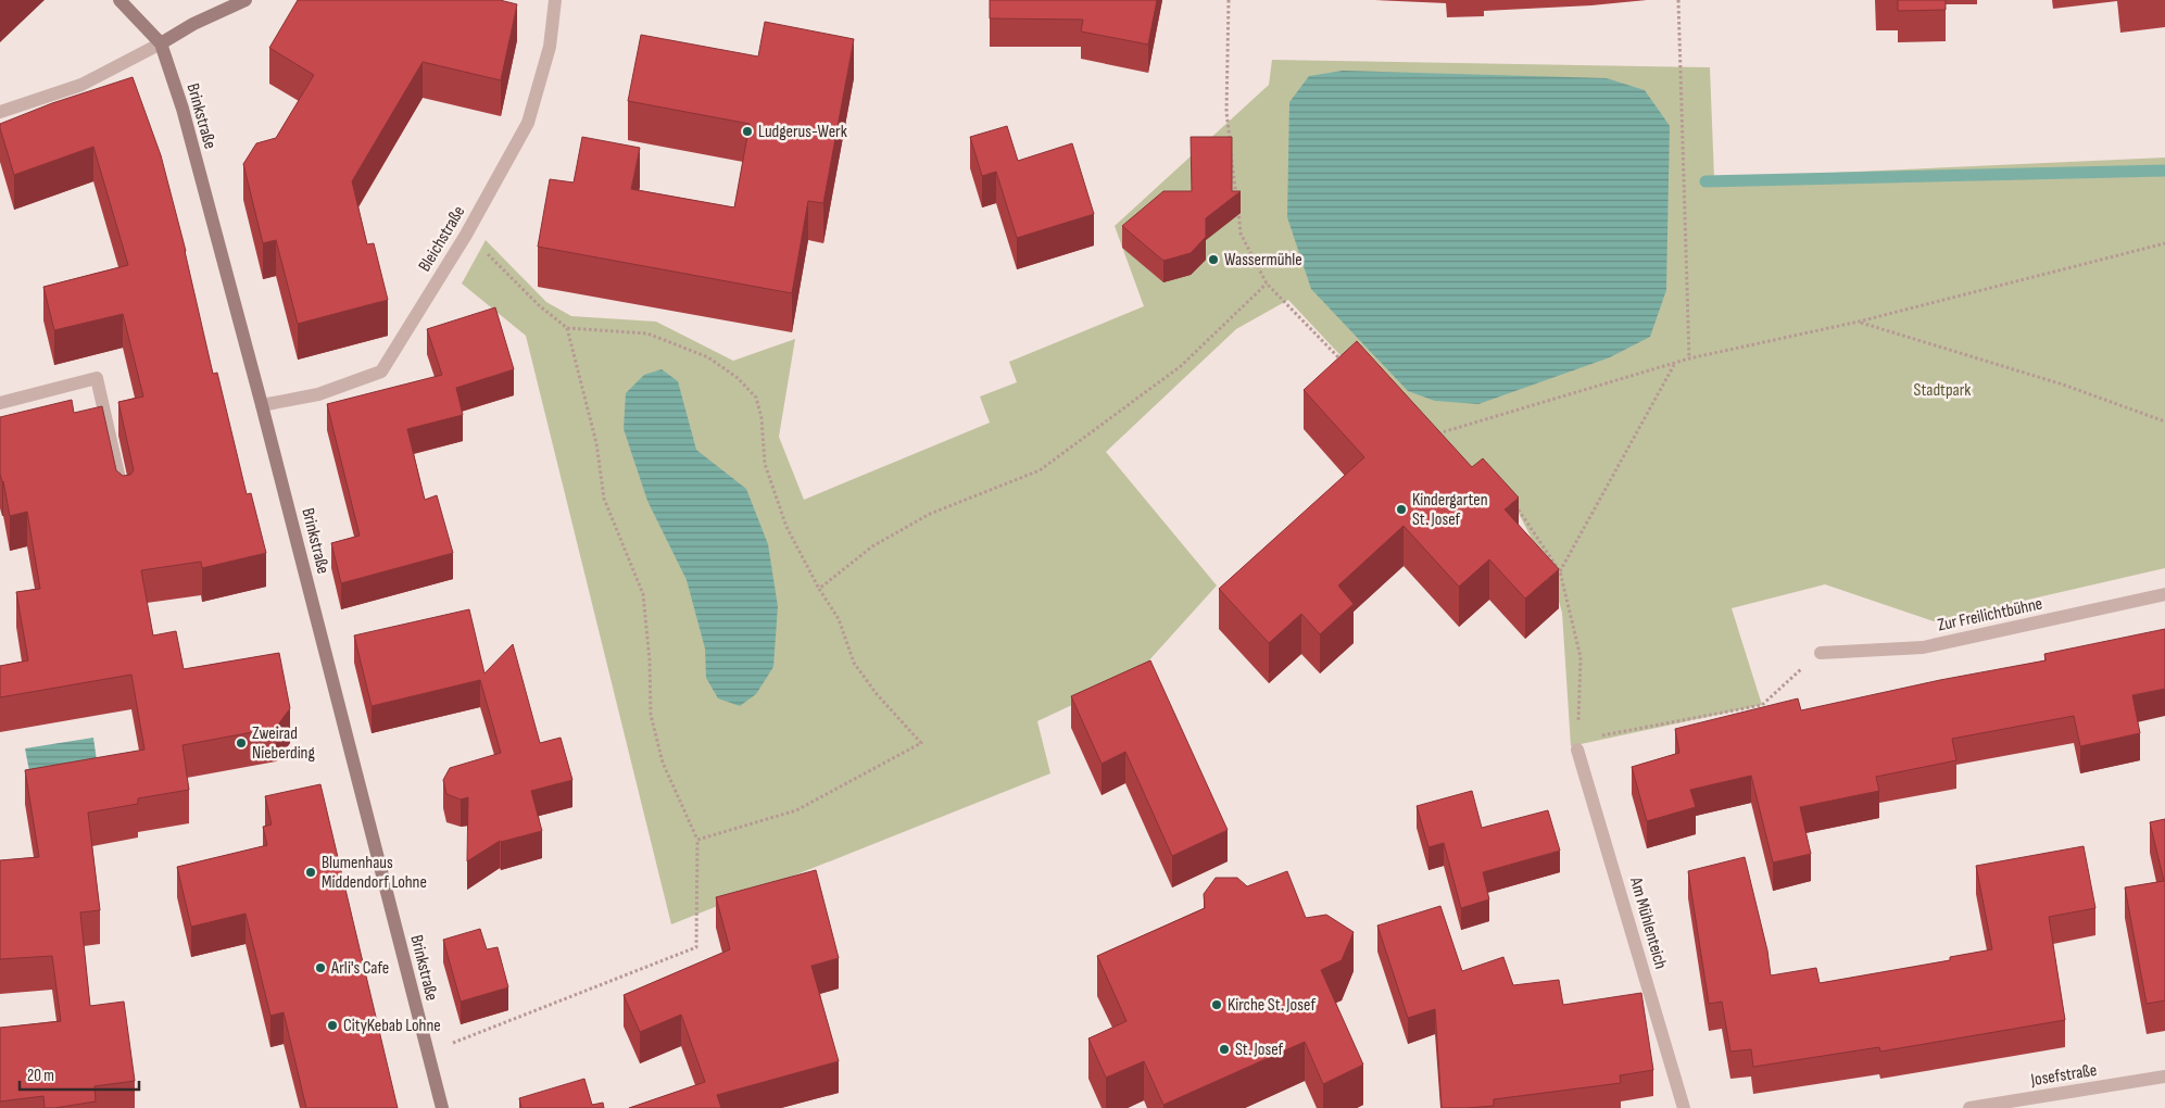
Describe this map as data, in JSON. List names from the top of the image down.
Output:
{
  "streets": {
    "street": [
      "Brinkstraße",
      "Bleichstraße",
      "Zur Freilichtbühne",
      "Am Mühlenteich",
      "Josefstraße"
    ]
  },
  "crossings": [
    ["Brinkstraße", "Bleichstraße"]
  ],
  "parks": ["Stadtpark"],
  "places": [
    "Ludgerus-Werk",
    "Wassermühle",
    "Kindergarten St. Josef",
    "Zweirad Nieberding",
    "Blumenhaus Middendorf Lohne",
    "Arli's Cafe",
    "Kirche St. Josef",
    "CityKebab Lohne",
    "St. Josef"
  ],
  "scale_bar": "20 m"
}
